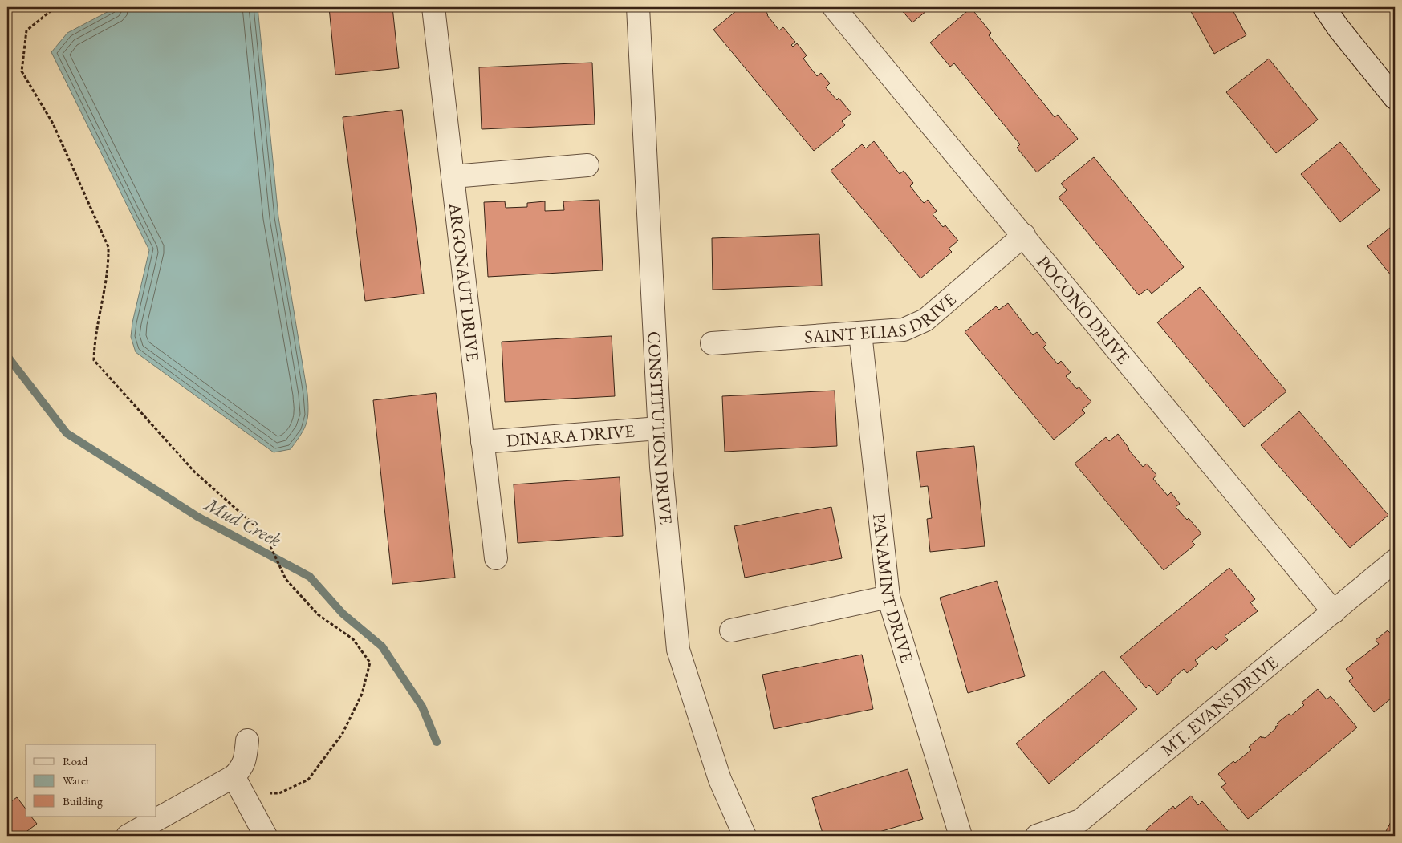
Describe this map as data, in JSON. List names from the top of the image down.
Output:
{
  "streets": {
    "street": [
      "ARGONAUT DRIVE",
      "POCONO DRIVE",
      "SAINT ELIAS DRIVE",
      "CONSTITUTION DRIVE",
      "DINARA DRIVE",
      "PANAMINT DRIVE",
      "MT. EVANS DRIVE"
    ]
  },
  "crossings": [
    ["ARGONAUT DRIVE", "DINARA DRIVE"],
    ["POCONO DRIVE", "SAINT ELIAS DRIVE"],
    ["POCONO DRIVE", "MT. EVANS DRIVE"],
    ["SAINT ELIAS DRIVE", "PANAMINT DRIVE"],
    ["CONSTITUTION DRIVE", "DINARA DRIVE"]
  ],
  "water": ["Mud Creek"],
  "legend": ["Road", "Water", "Building"]
}
